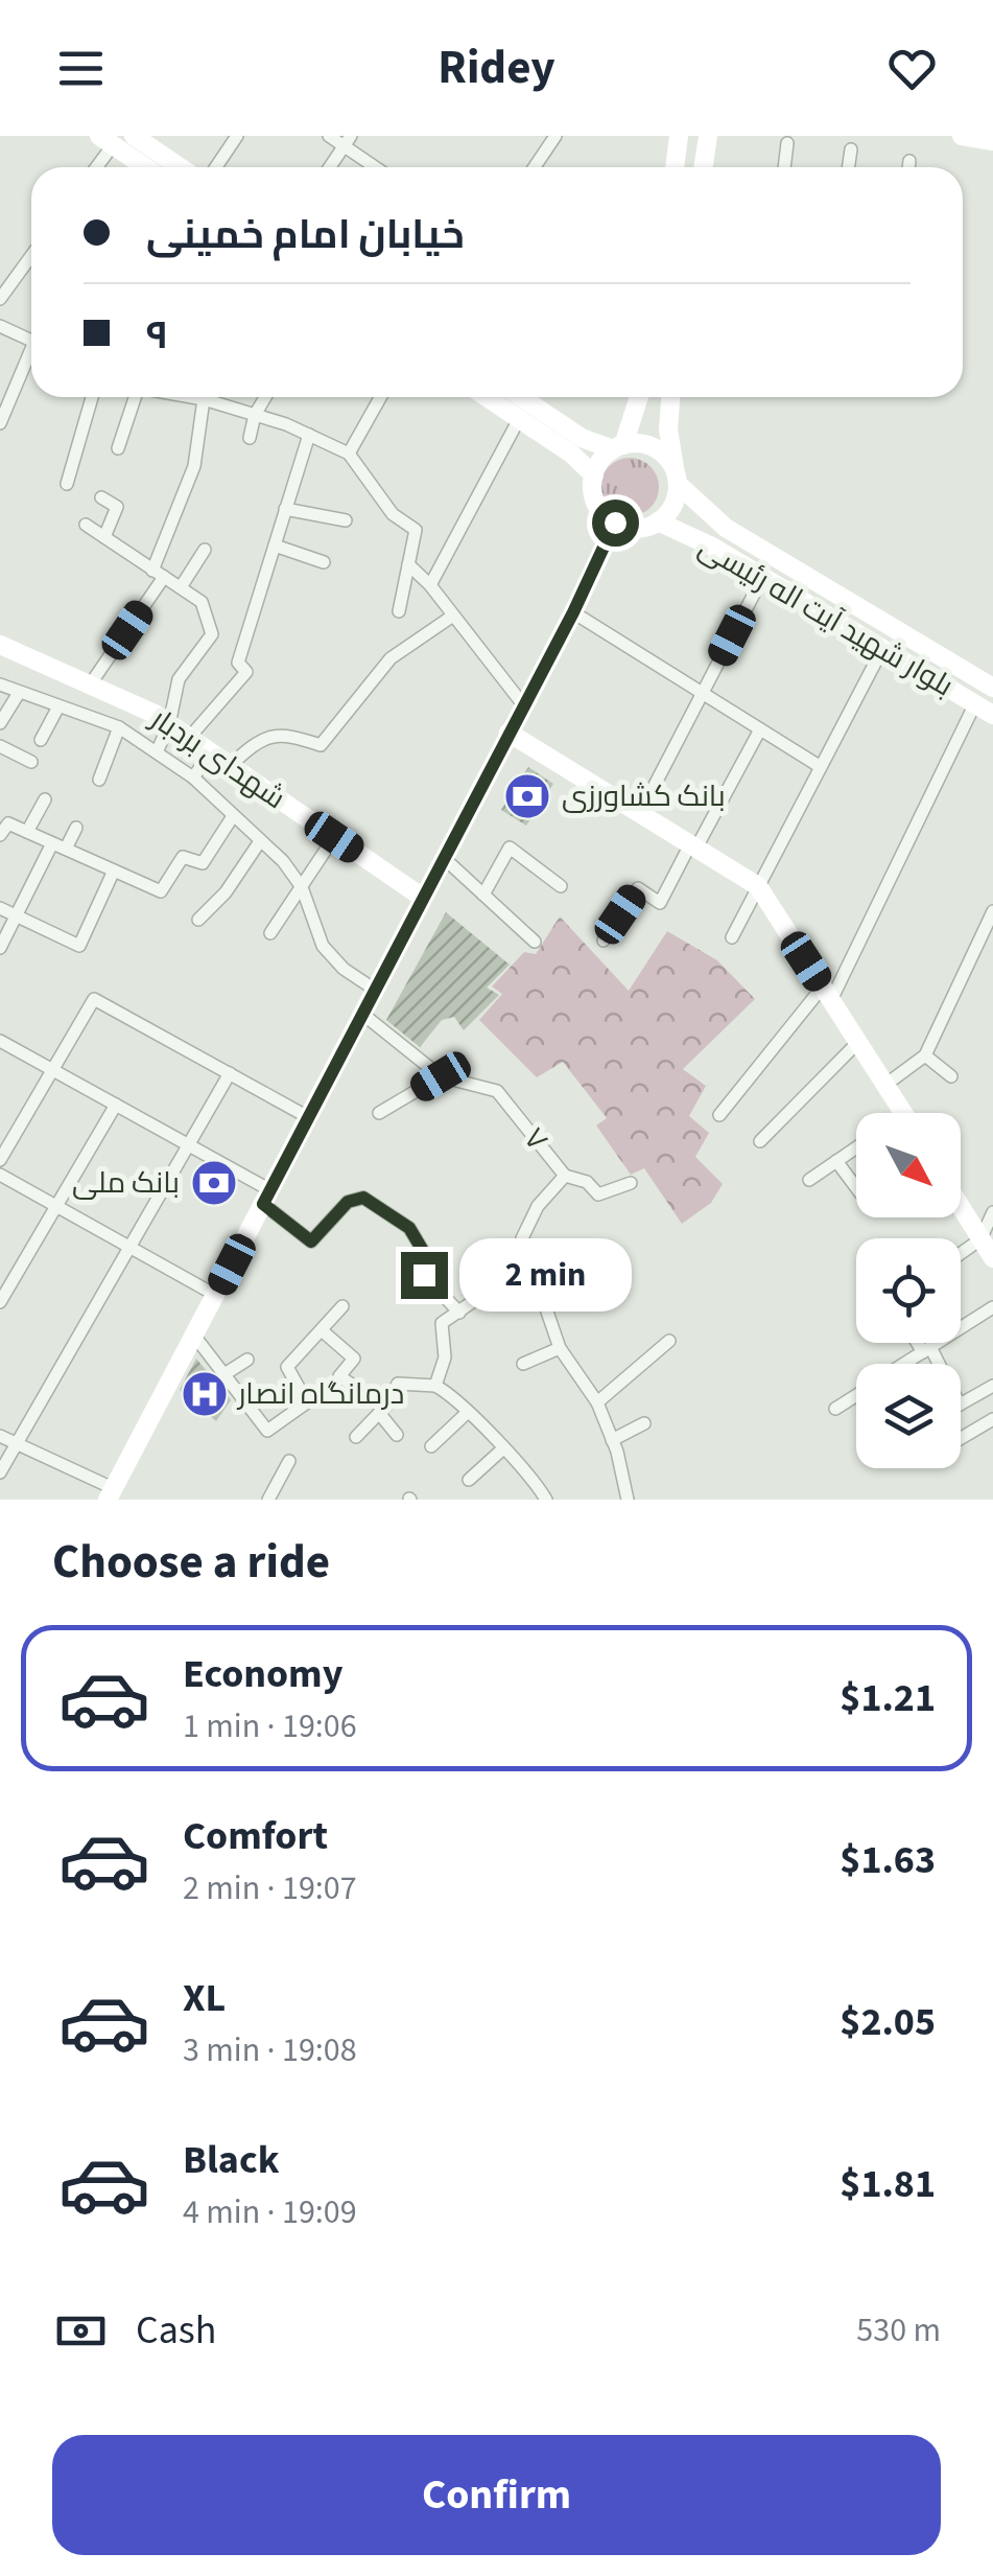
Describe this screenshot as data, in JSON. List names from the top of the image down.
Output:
{
  "streets": {
    "main road": ["بلوار شهید آیت اله رئیسی", "شهدای بردبار"],
    "street": ["۷"]
  },
  "places": {
    "bank": ["بانک کشاورزی", "بانک ملی"],
    "hospital": ["درمانگاه انصار"]
  },
  "north": "bottom right",
  "page": {
    "header": "Ridey",
    "banner": ["خیابان امام خمینی", "۹"],
    "bubble": "2 min",
    "heading": "Choose a ride",
    "list": [
      {
        "name": "Economy",
        "note": "1 min · 19:06",
        "value": "$1.21"
      },
      {
        "name": "Comfort",
        "note": "2 min · 19:07",
        "value": "$1.63"
      },
      {
        "name": "XL",
        "note": "3 min · 19:08",
        "value": "$2.05"
      },
      {
        "name": "Black",
        "note": "4 min · 19:09",
        "value": "$1.81"
      }
    ],
    "pay": ["Cash", "530 m"],
    "buttons": "Confirm"
  }
}
